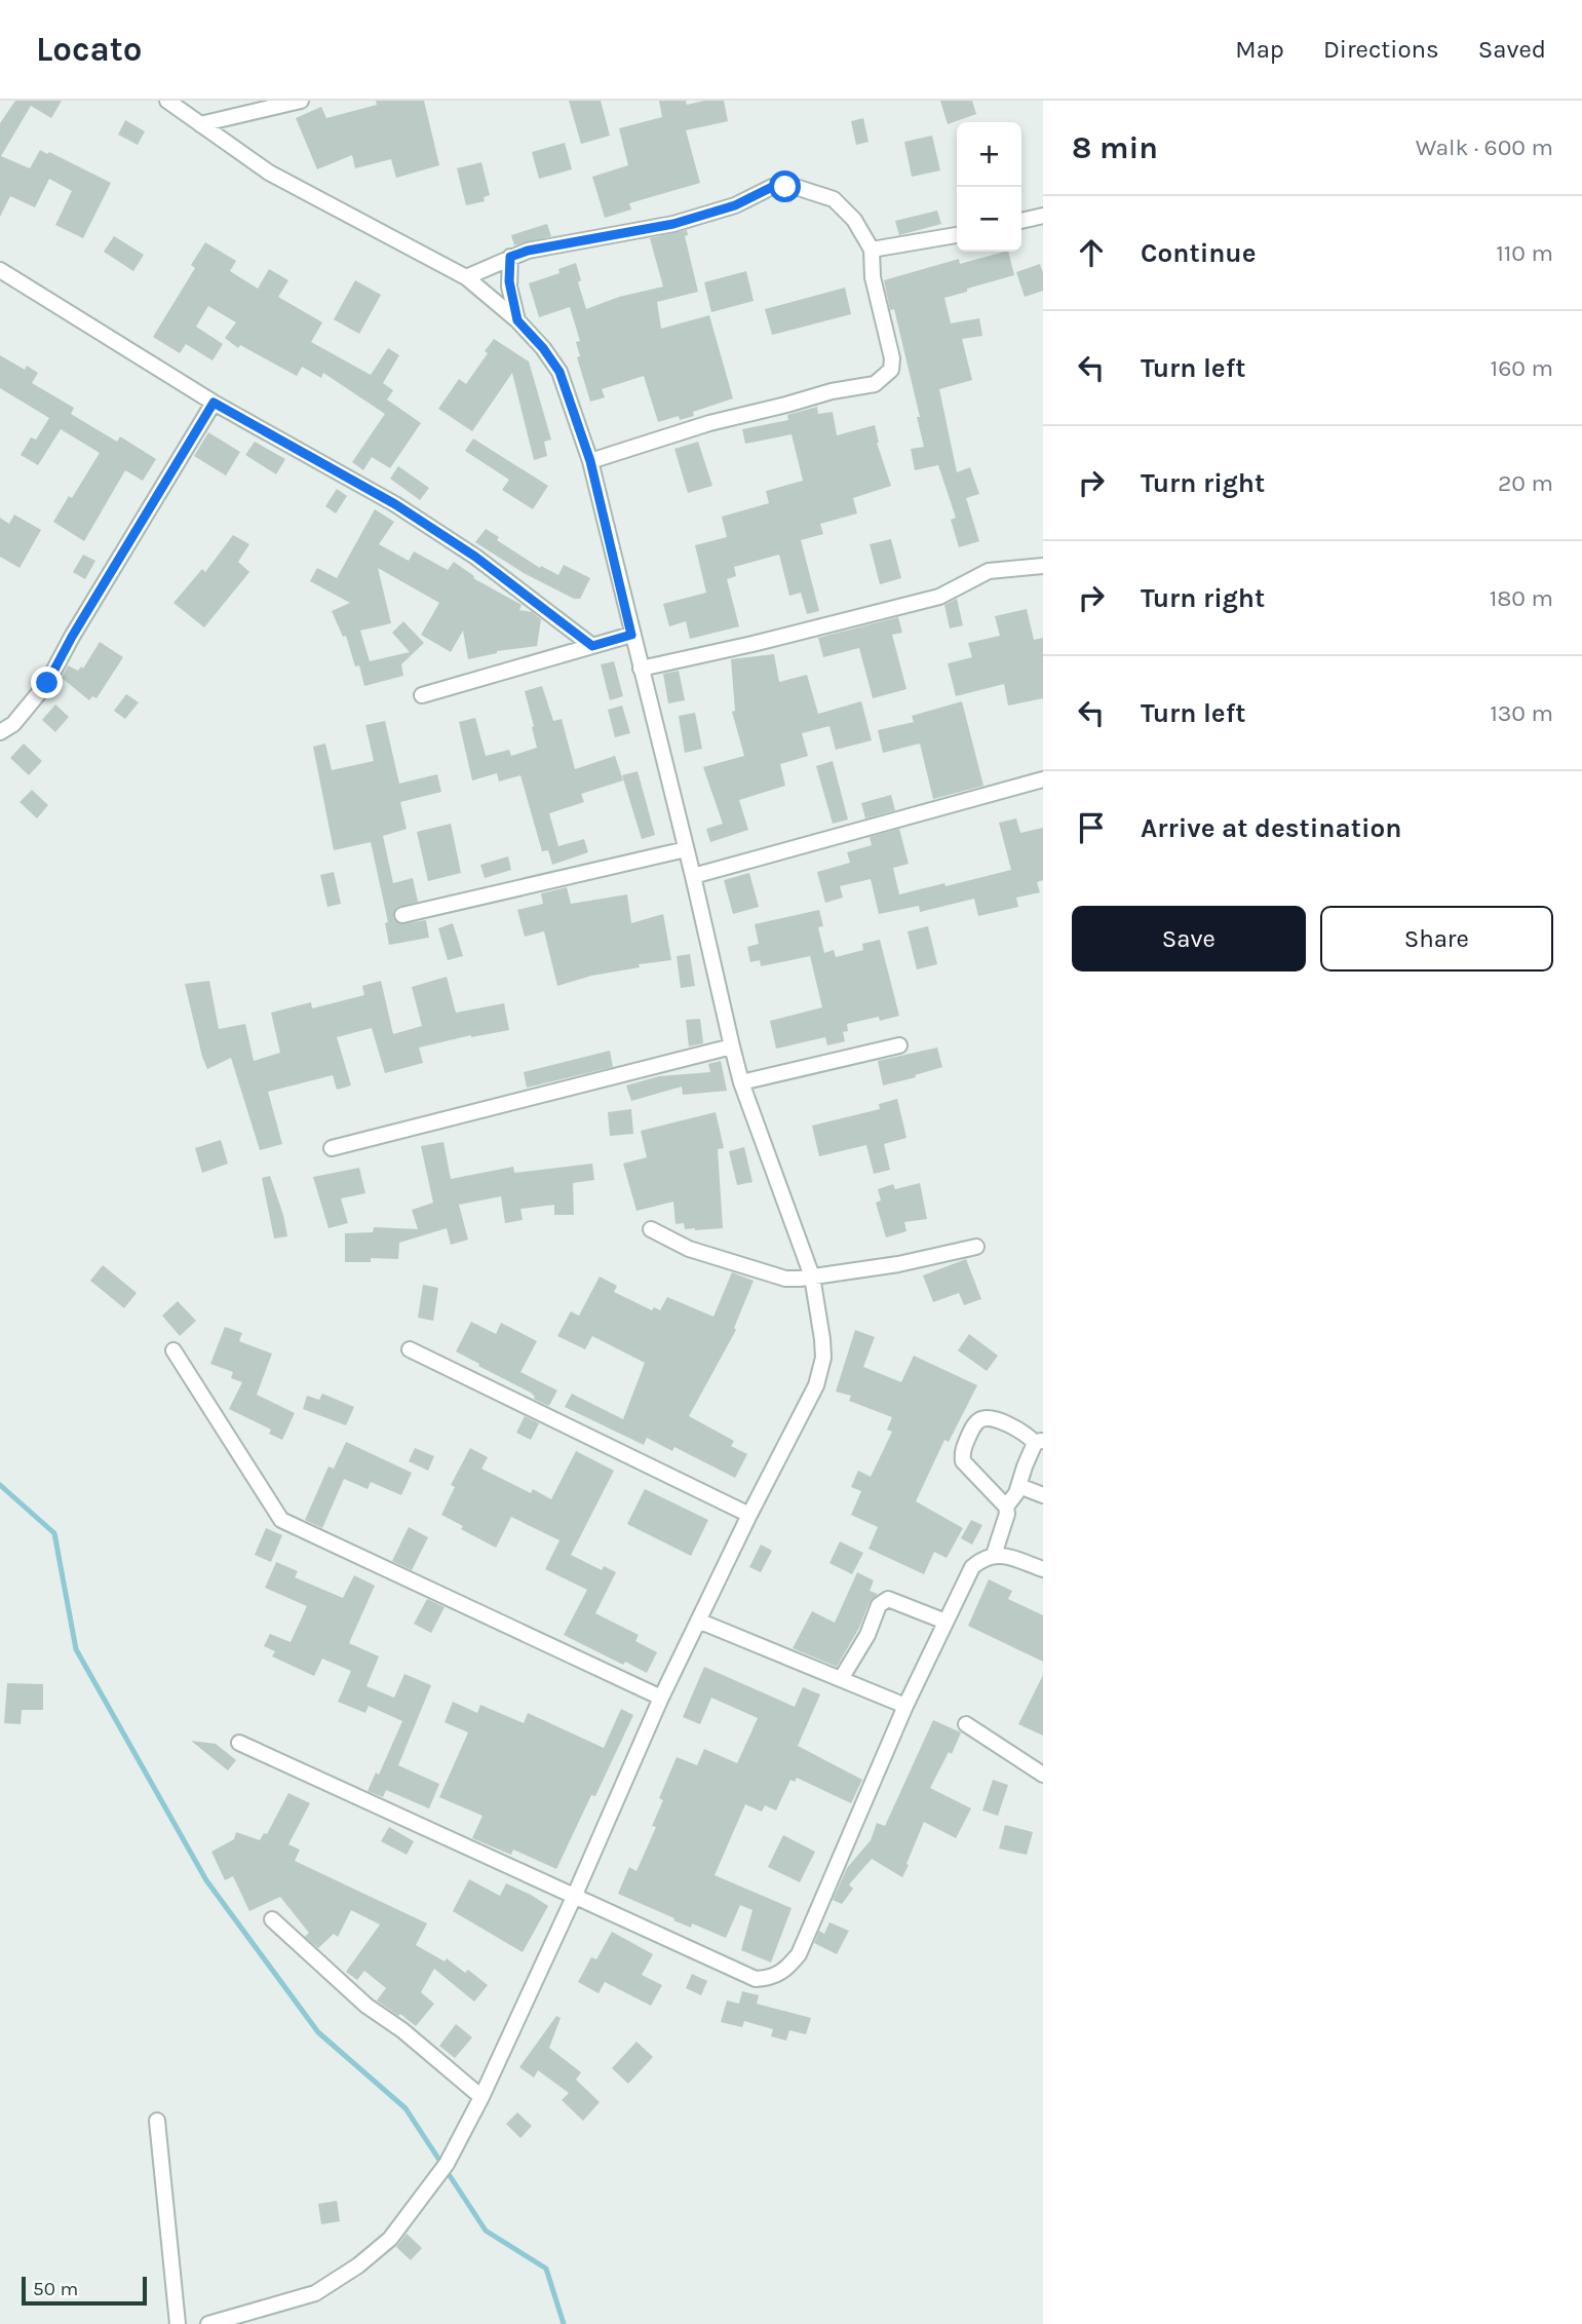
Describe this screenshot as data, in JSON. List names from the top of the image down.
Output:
{
  "scale_bar": "50 m",
  "page": {
    "header": "Locato",
    "nav": ["Map", "Directions", "Saved"],
    "heading": ["8 min", "Walk · 600 m"],
    "map_buttons": ["+", "−"],
    "list": [
      ["Continue", "110 m"],
      ["Turn left", "160 m"],
      ["Turn right", "20 m"],
      ["Turn right", "180 m"],
      ["Turn left", "130 m"],
      "Arrive at destination"
    ],
    "buttons": ["Save", "Share"],
    "scale": "50 m"
  }
}
